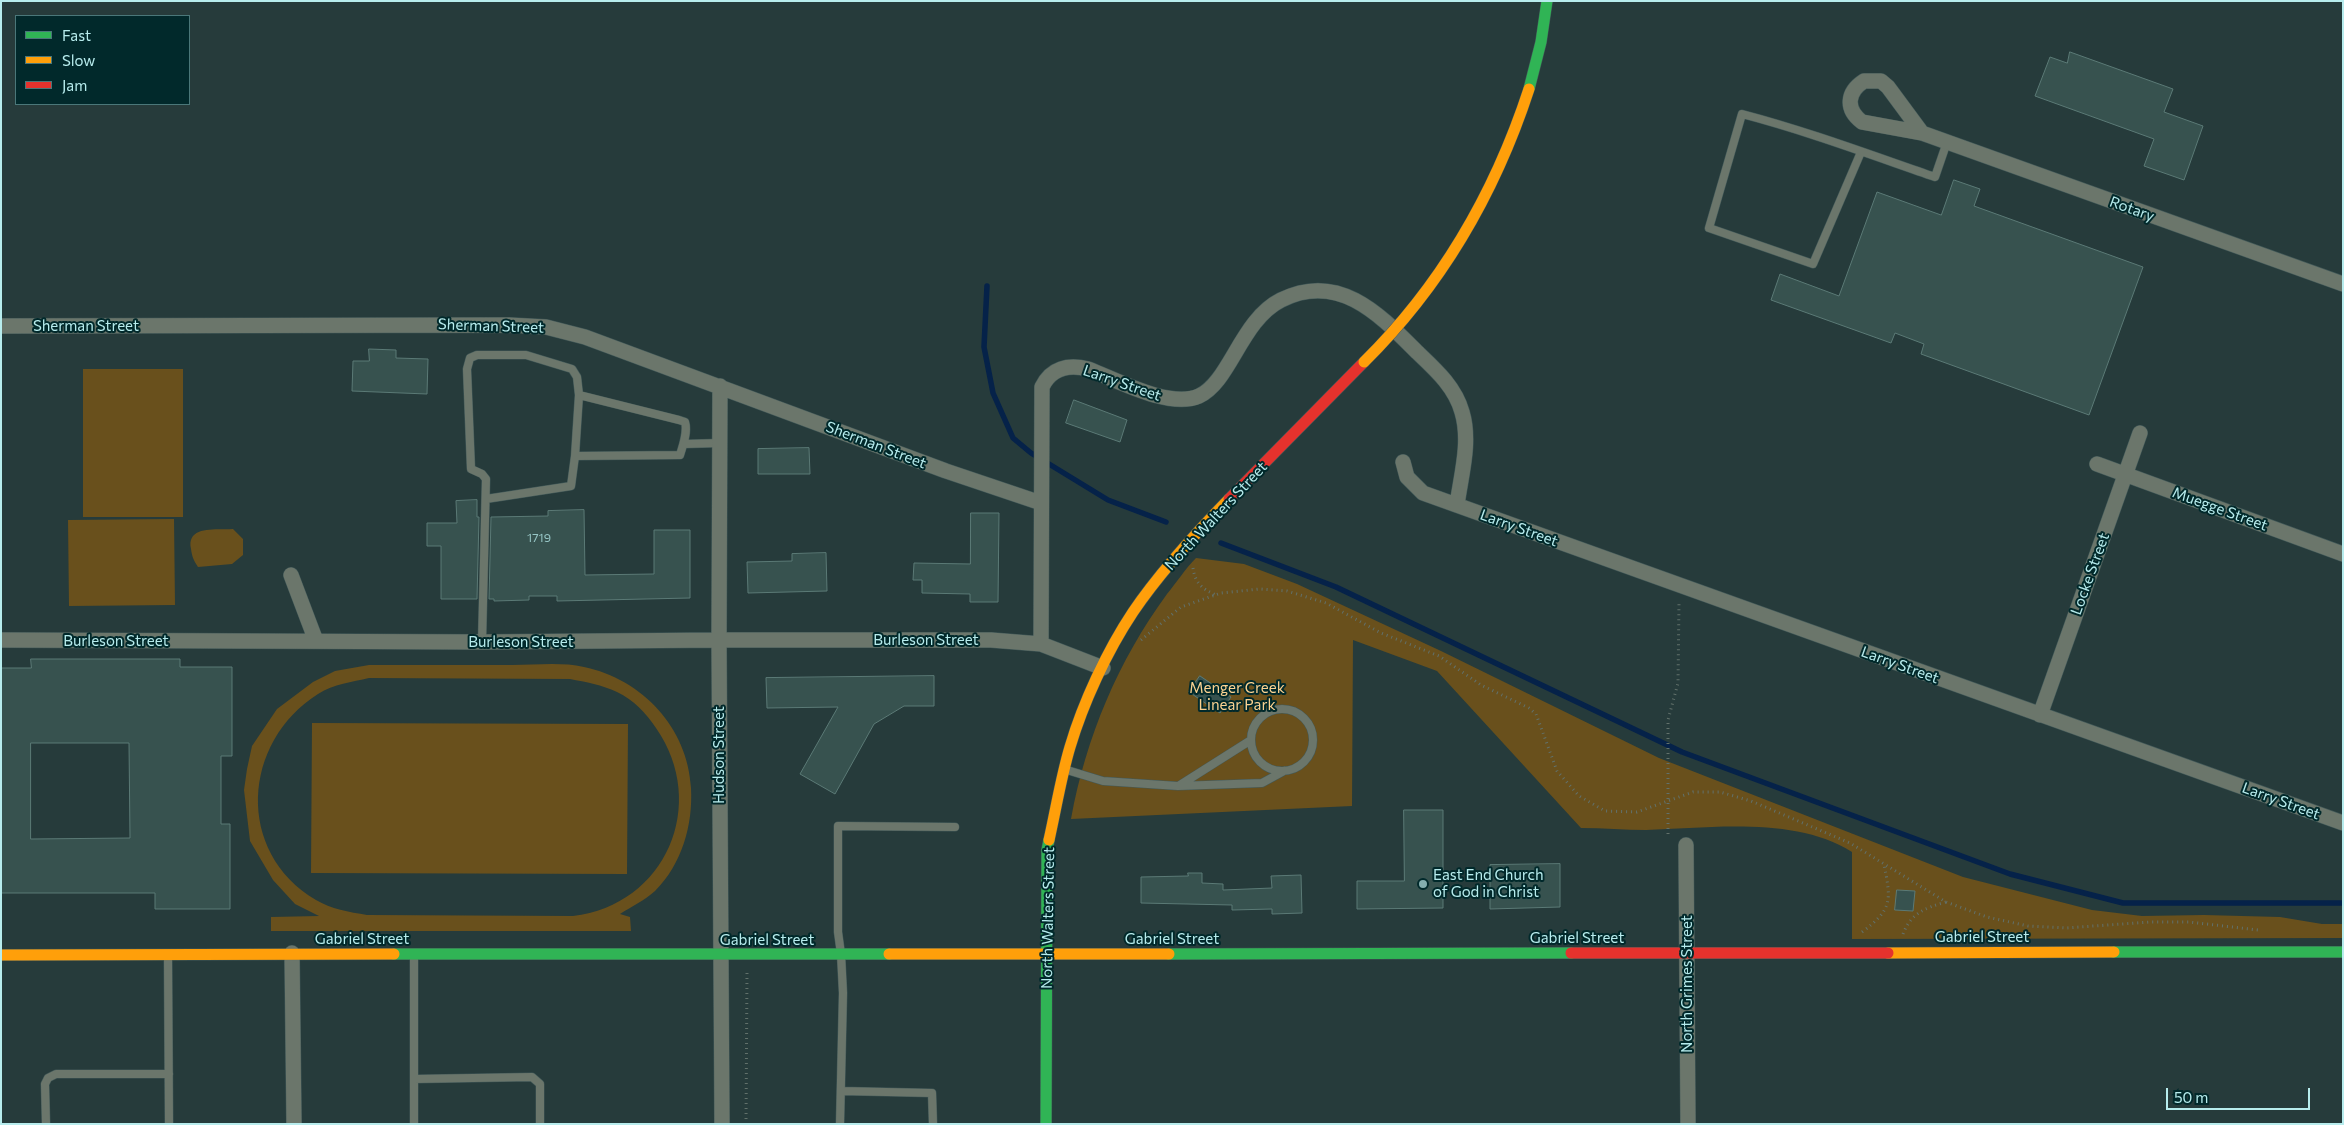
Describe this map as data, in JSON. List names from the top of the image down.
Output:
{
  "streets": {
    "street": [
      "Rotary",
      "Sherman Street",
      "Larry Street",
      "Muegge Street",
      "North Walters Street",
      "Locke Street",
      "Burleson Street",
      "Hudson Street",
      "Gabriel Street",
      "North Grimes Street"
    ]
  },
  "crossings": [
    ["Sherman Street", "Larry Street"],
    ["Sherman Street", "Hudson Street"],
    ["Larry Street", "Locke Street"],
    ["Muegge Street", "Locke Street"],
    ["North Walters Street", "Burleson Street"],
    ["North Walters Street", "Gabriel Street"],
    ["Burleson Street", "Hudson Street"],
    ["Hudson Street", "Gabriel Street"],
    ["Gabriel Street", "North Grimes Street"]
  ],
  "parks": ["Menger Creek Linear Park"],
  "places": ["East End Church of God in Christ"],
  "house_numbers": ["1719"],
  "legend": ["Fast", "Slow", "Jam"],
  "scale_bar": "50 m"
}
